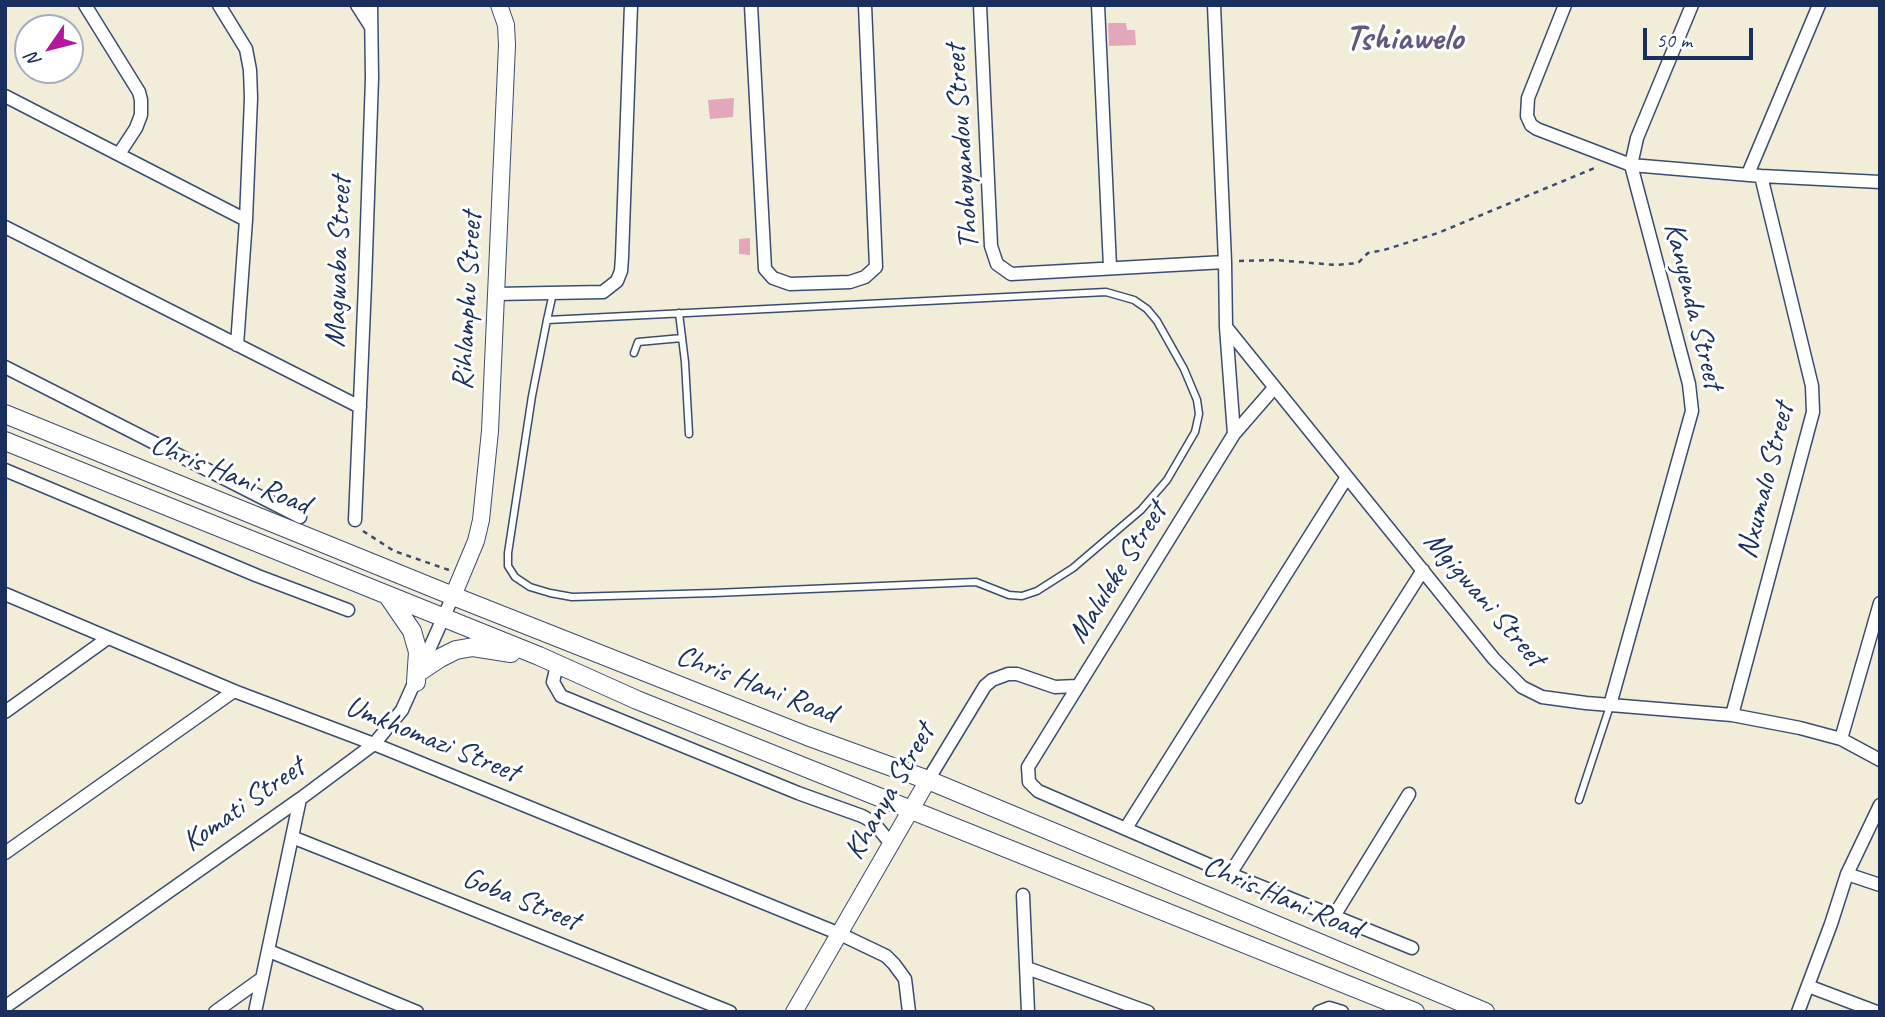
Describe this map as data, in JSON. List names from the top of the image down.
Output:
{
  "streets": {
    "main road": ["Chris Hani Road"],
    "street": [
      "Thohoyandou Street",
      "Magwaba Street",
      "Rihlamphu Street",
      "Kanyenda Street",
      "Nxumalo Street",
      "Maluleke Street",
      "Mgigwani Street",
      "Umkhomazi Street",
      "Khanya Street",
      "Komati Street",
      "Goba Street"
    ]
  },
  "crossings": [
    ["Rihlamphu Street", "Chris Hani Road"],
    ["Rihlamphu Street", "Komati Street"],
    ["Kanyenda Street", "Mgigwani Street"],
    ["Chris Hani Road", "Khanya Street"],
    ["Chris Hani Road", "Komati Street"],
    ["Nxumalo Street", "Mgigwani Street"],
    ["Maluleke Street", "Mgigwani Street"],
    ["Maluleke Street", "Khanya Street"],
    ["Umkhomazi Street", "Khanya Street"],
    ["Umkhomazi Street", "Komati Street"]
  ],
  "districts": ["Tshiawelo"],
  "scale_bar": "50 m",
  "north": "bottom left"
}
